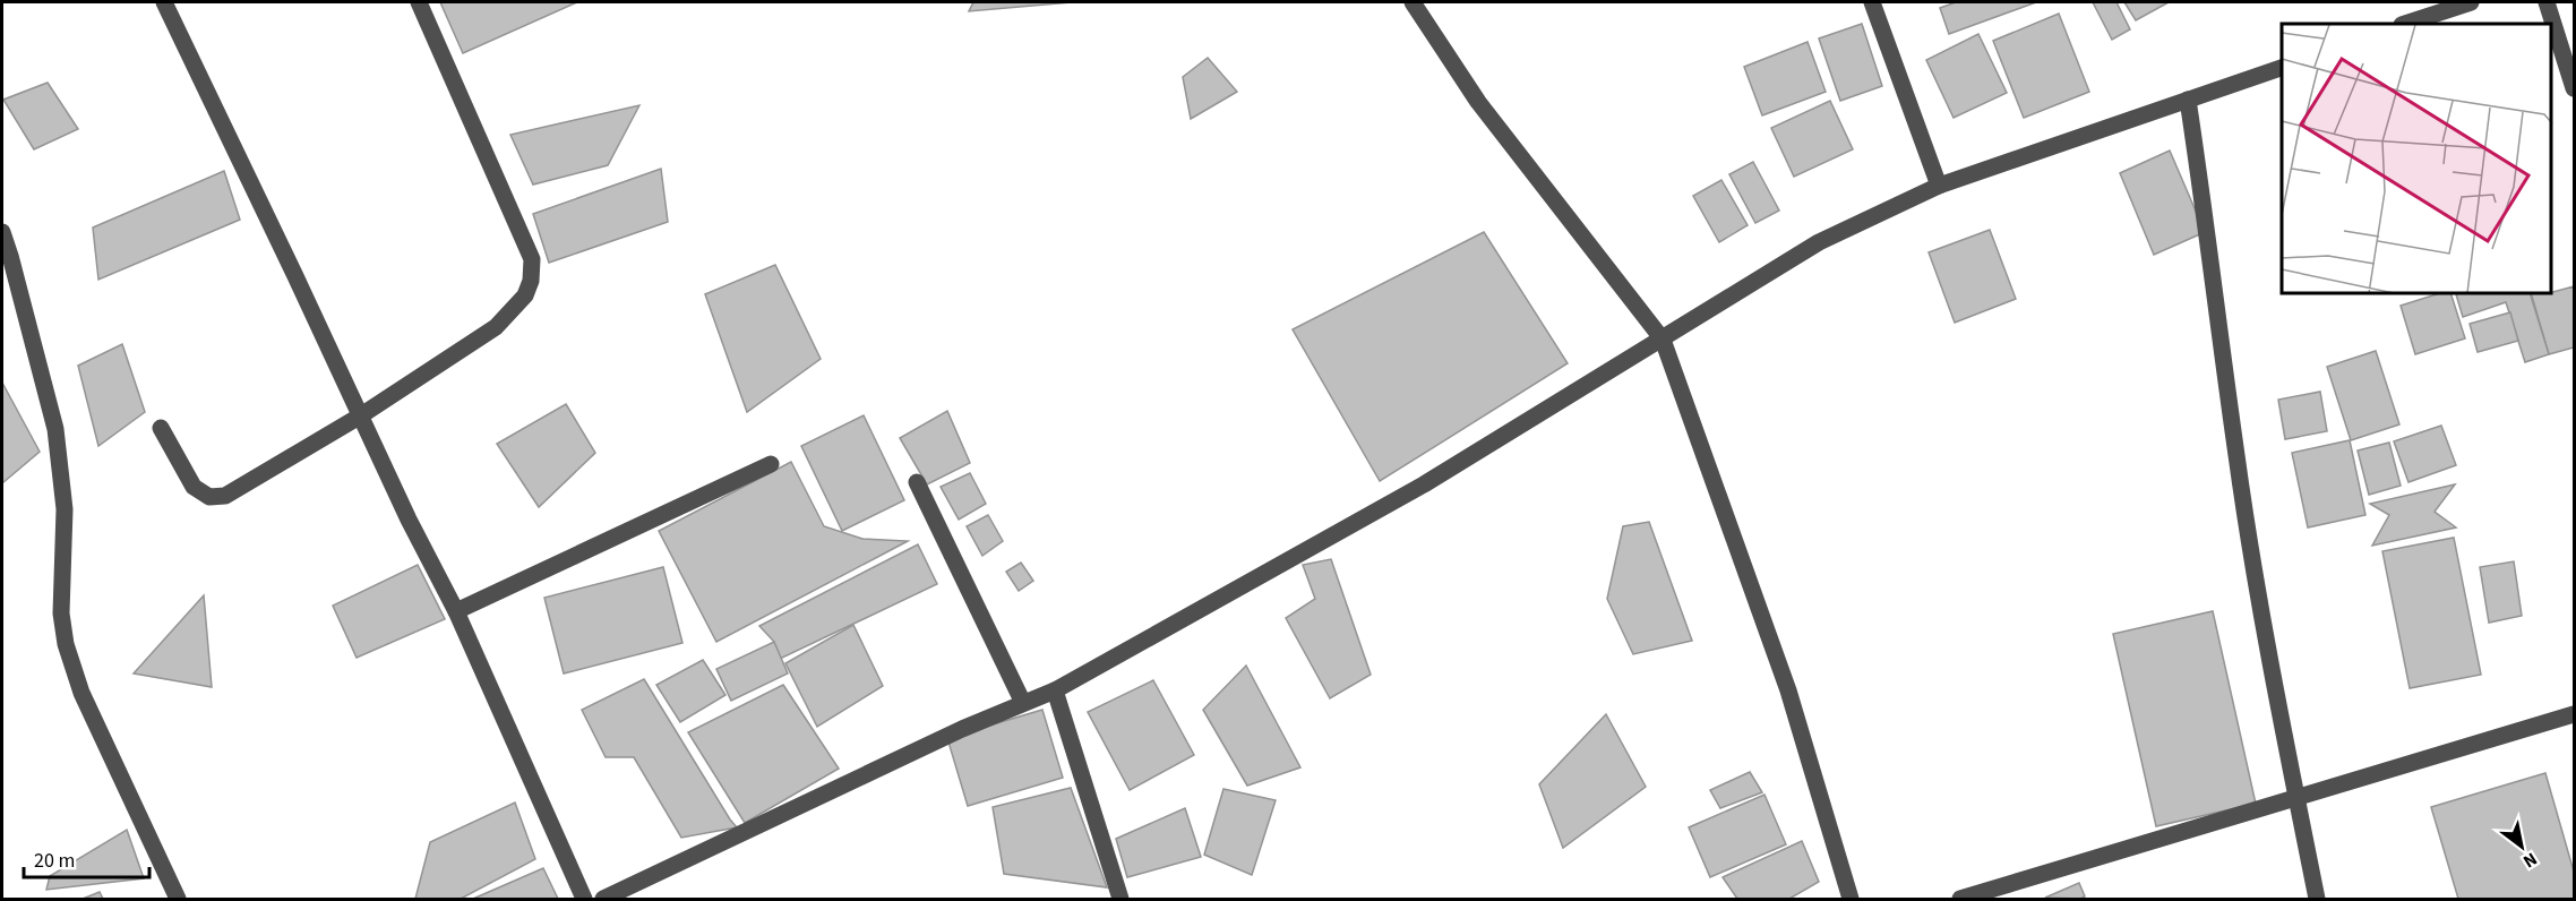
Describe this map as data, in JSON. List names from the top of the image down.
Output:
{
  "scale_bar": "20 m",
  "north": "bottom right"
}
